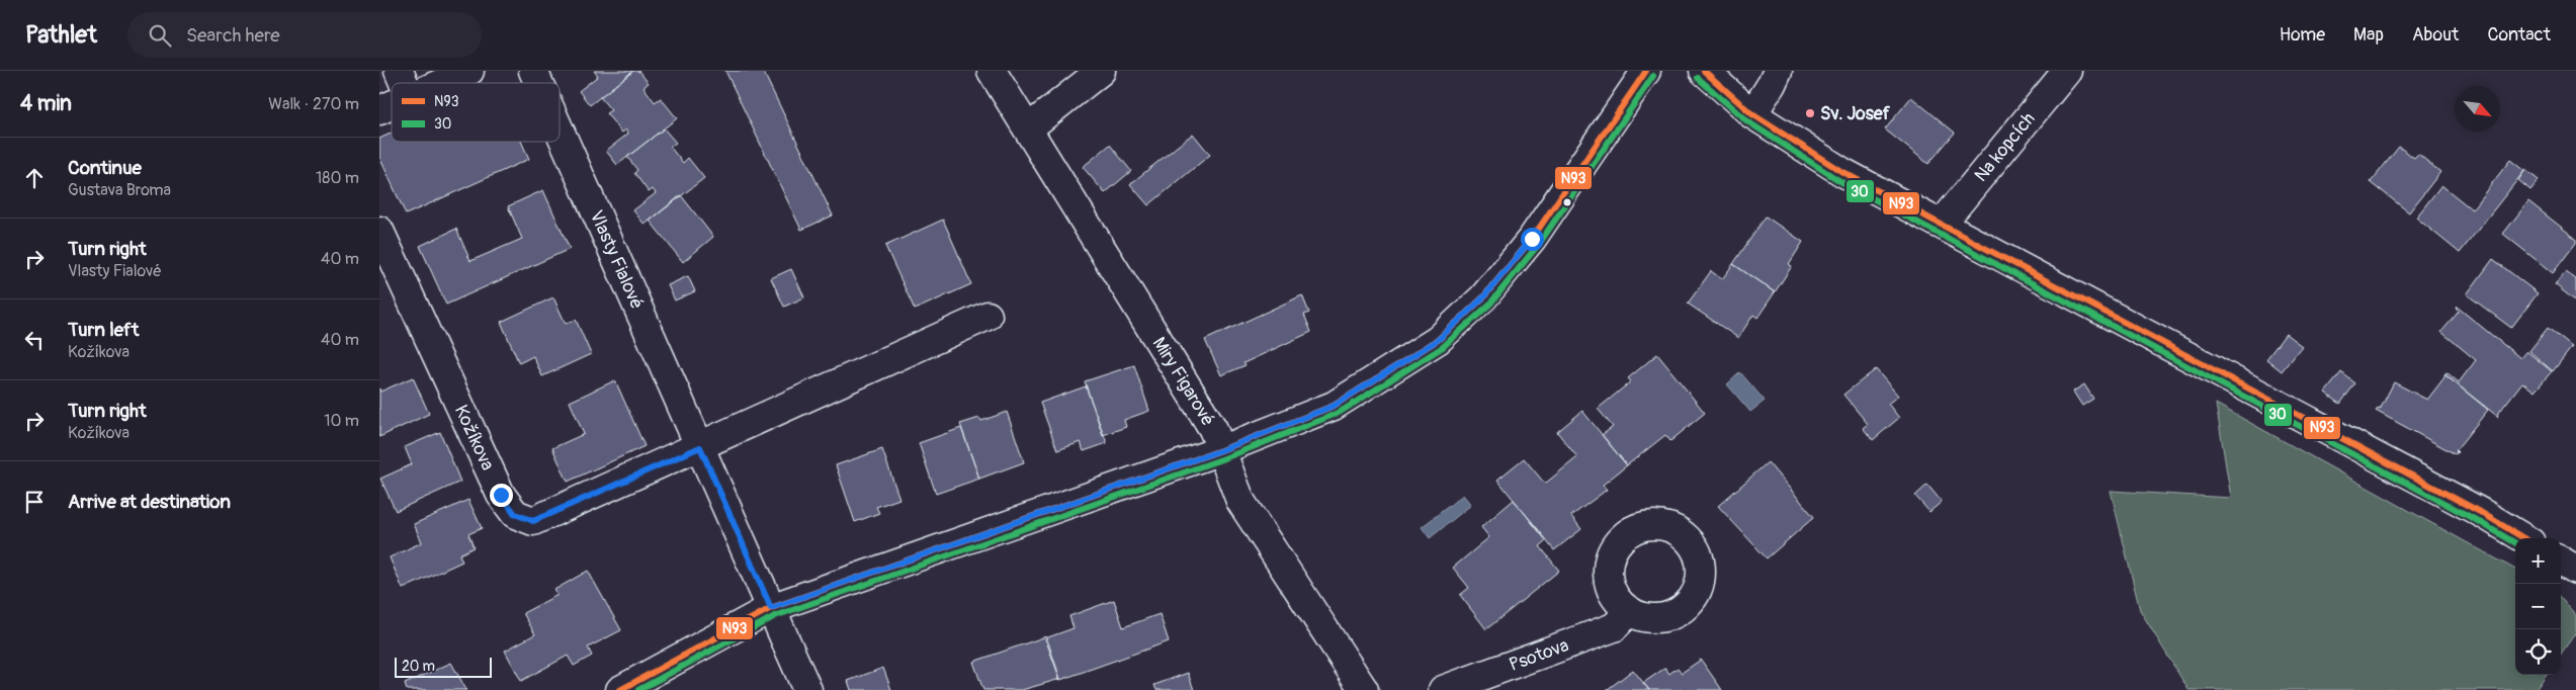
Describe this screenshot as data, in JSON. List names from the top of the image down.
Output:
{
  "streets": {
    "street": [
      "Na kopcích",
      "Vlasty Fialové",
      "Miry Figarové",
      "Kožíkova",
      "Psotova"
    ]
  },
  "crossings": [
    ["Vlasty Fialové", "Kožíkova"]
  ],
  "places": ["Sv. Josef"],
  "lines": ["transit line N93", "transit line 30"],
  "legend": ["N93", "30"],
  "scale_bar": "20 m",
  "north": "bottom right",
  "page": {
    "header": "Pathlet",
    "search": "Search here",
    "nav": [
      "Home",
      "Map",
      "About",
      "Contact"
    ],
    "heading": ["4 min", "Walk · 270 m"],
    "list": [
      ["Continue", "Gustava Broma", "180 m"],
      ["Turn right", "Vlasty Fialové", "40 m"],
      ["Turn left", "Kožíkova", "40 m"],
      ["Turn right", "Kožíkova", "10 m"],
      "Arrive at destination"
    ],
    "map_buttons": ["+", "−"],
    "scale": "20 m"
  }
}
